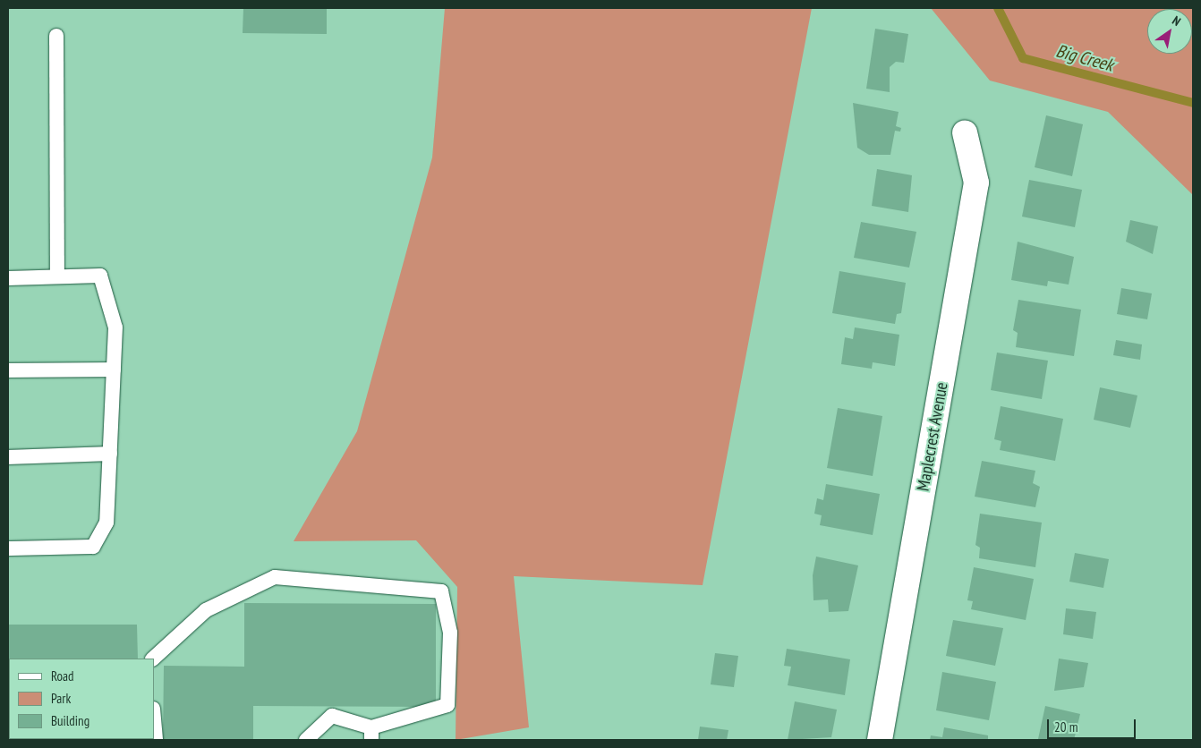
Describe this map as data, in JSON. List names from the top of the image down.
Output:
{
  "streets": {
    "street": ["Maplecrest Avenue"]
  },
  "water": ["Big Creek"],
  "legend": ["Road", "Park", "Building"],
  "scale_bar": "20 m",
  "north": "top right"
}
